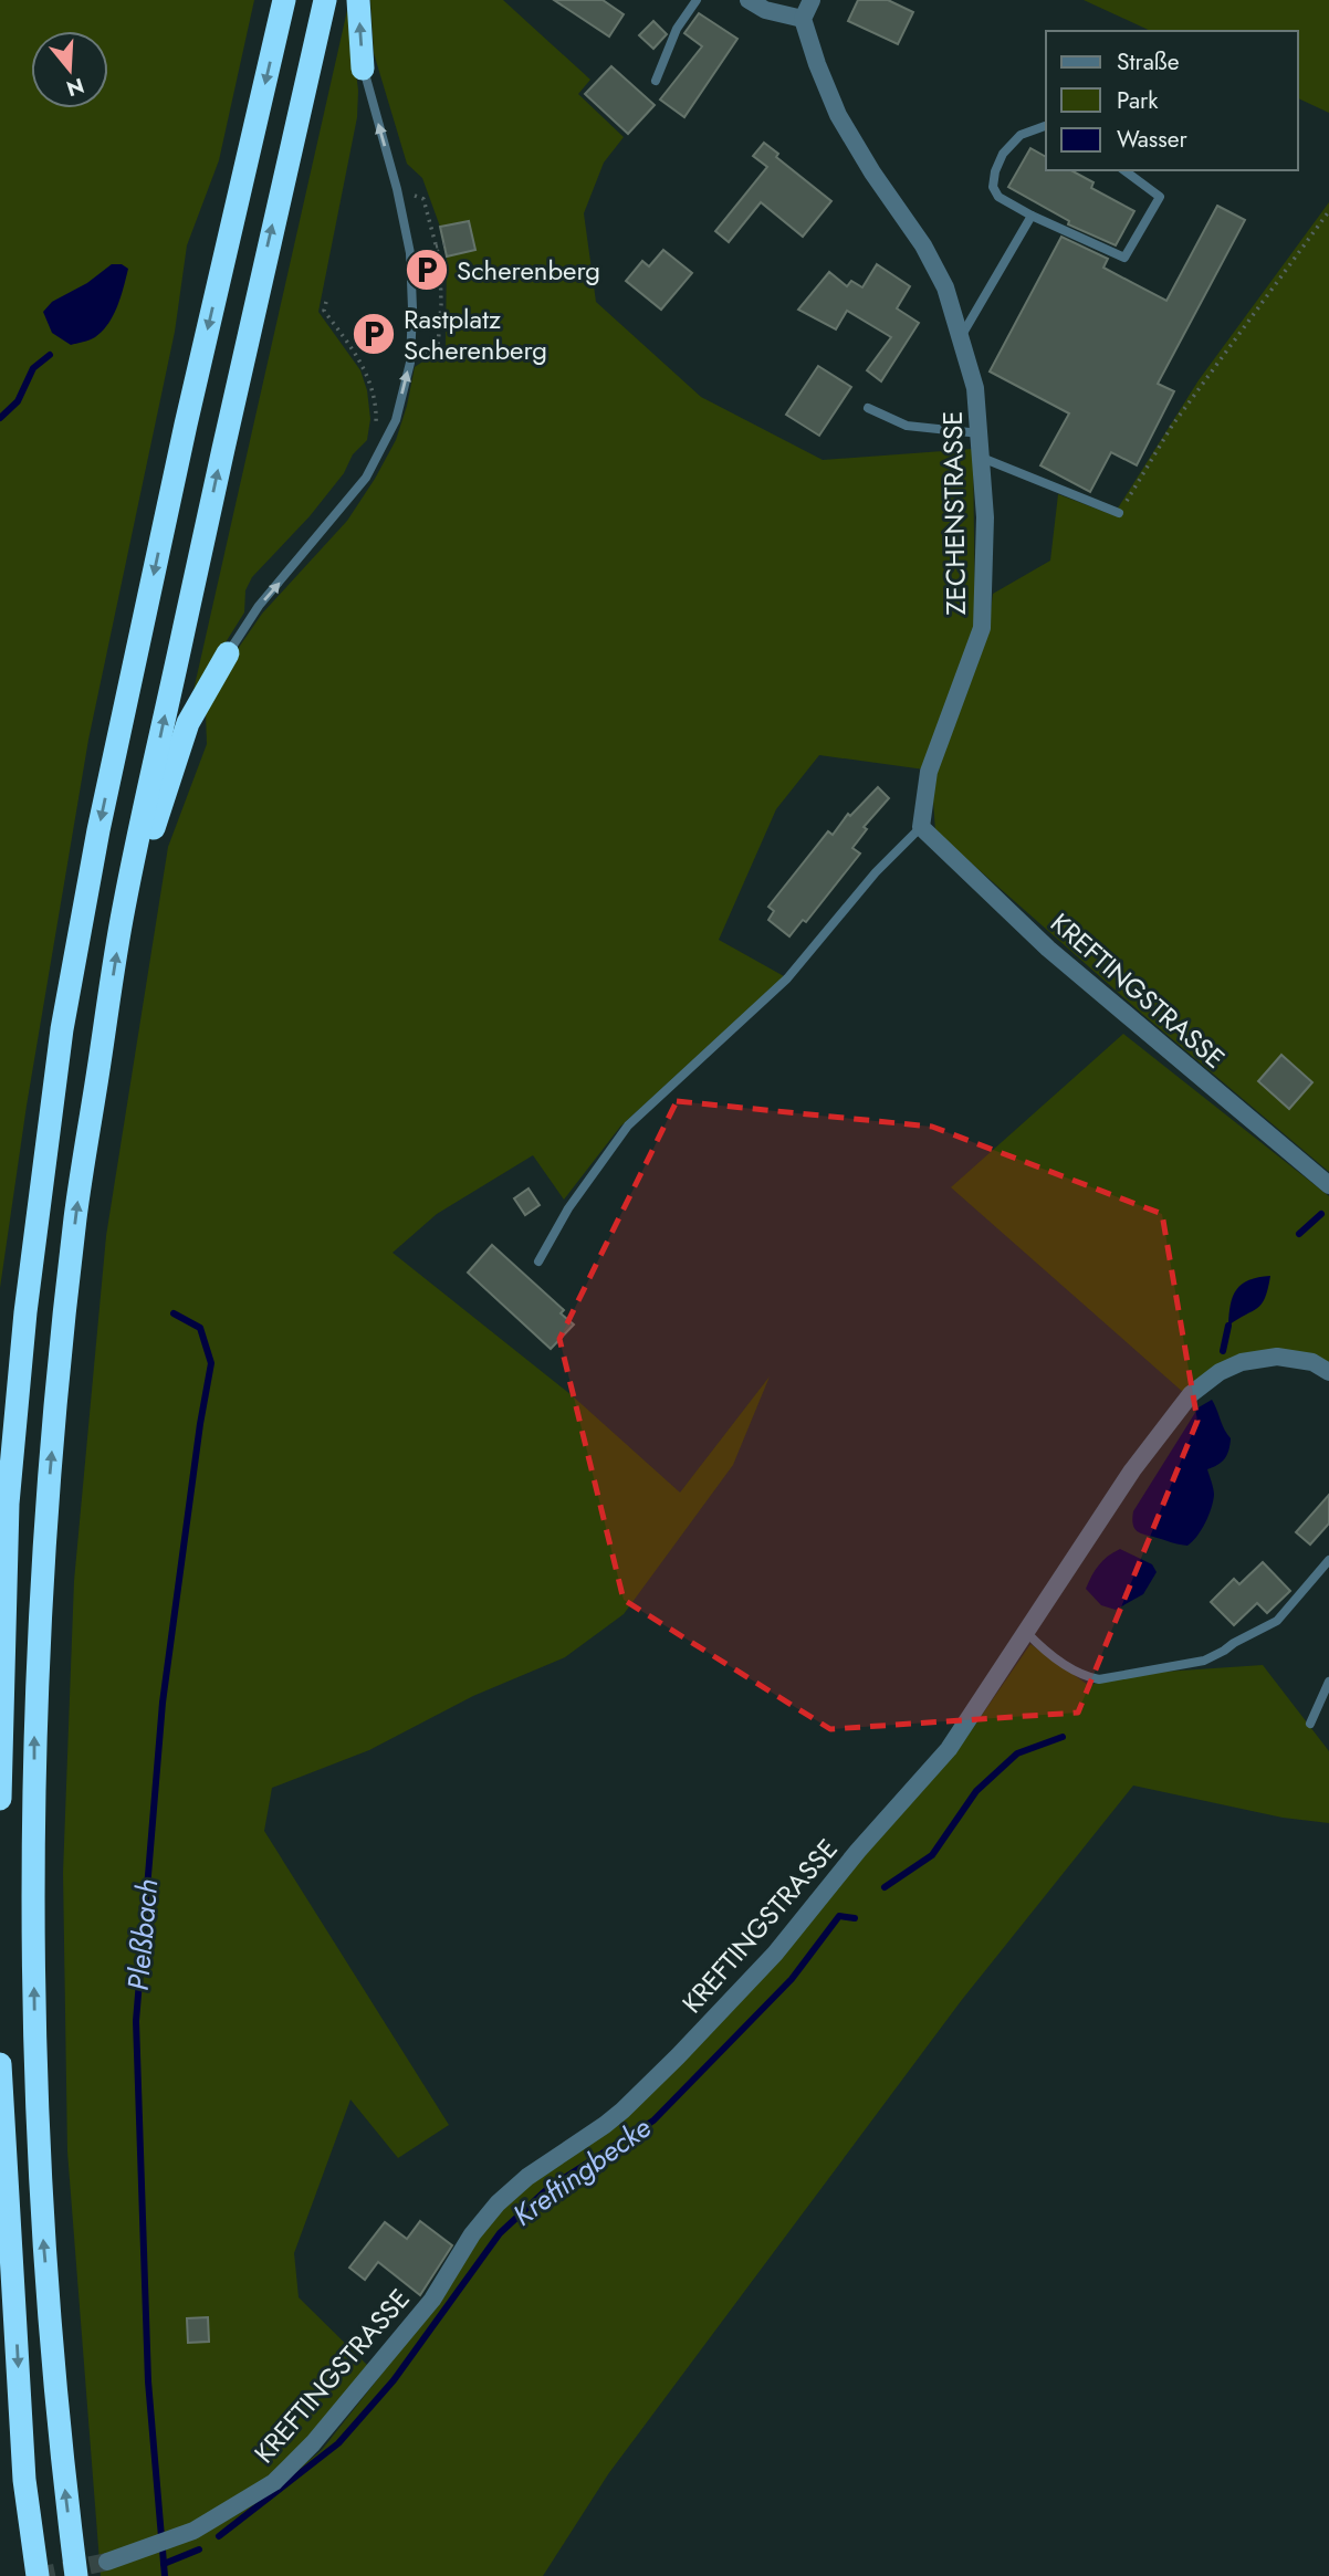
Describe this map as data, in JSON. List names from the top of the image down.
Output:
{
  "streets": {
    "street": ["ZECHENSTRASSE", "KREFTINGSTRASSE"]
  },
  "crossings": [
    ["ZECHENSTRASSE", "KREFTINGSTRASSE"]
  ],
  "water": ["Pleßbach", "Kreftingbecke"],
  "places": {
    "parking": ["Scherenberg", "Rastplatz Scherenberg"]
  },
  "legend": ["Straße", "Park", "Wasser"],
  "north": "bottom"
}
